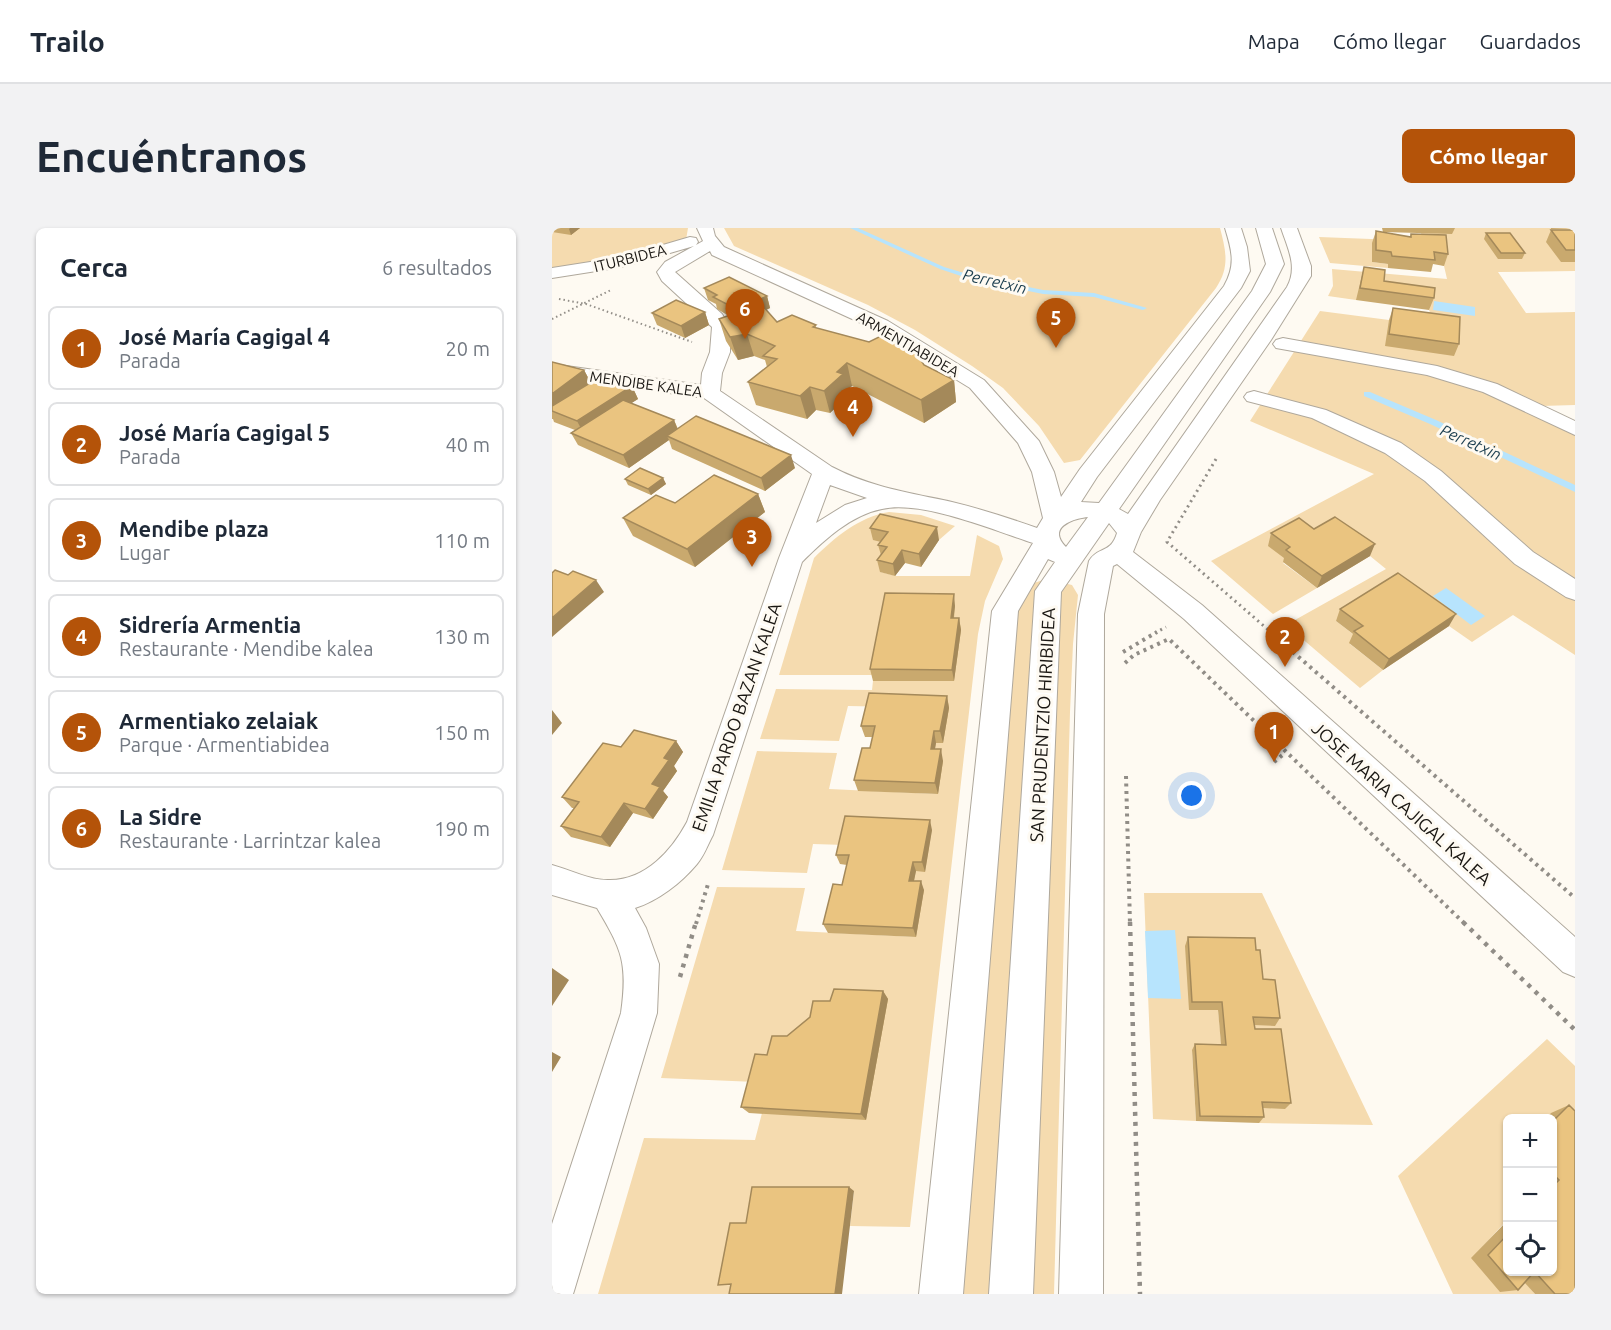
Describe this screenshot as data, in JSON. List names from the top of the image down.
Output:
{
  "streets": {
    "street": [
      "ITURBIDEA",
      "ARMENTIABIDEA",
      "MENDIBE KALEA",
      "EMILIA PARDO BAZAN KALEA",
      "SAN PRUDENTZIO HIRIBIDEA",
      "JOSE MARIA CAJIGAL KALEA"
    ]
  },
  "crossings": [
    ["ITURBIDEA", "ARMENTIABIDEA"],
    ["ARMENTIABIDEA", "MENDIBE KALEA"],
    ["ARMENTIABIDEA", "SAN PRUDENTZIO HIRIBIDEA"],
    ["ARMENTIABIDEA", "JOSE MARIA CAJIGAL KALEA"],
    ["MENDIBE KALEA", "EMILIA PARDO BAZAN KALEA"],
    ["MENDIBE KALEA", "SAN PRUDENTZIO HIRIBIDEA"],
    ["MENDIBE KALEA", "JOSE MARIA CAJIGAL KALEA"],
    ["SAN PRUDENTZIO HIRIBIDEA", "JOSE MARIA CAJIGAL KALEA"]
  ],
  "water": ["Perretxin"],
  "page": {
    "header": "Trailo",
    "nav": ["Mapa", "Cómo llegar", "Guardados"],
    "buttons": "Cómo llegar",
    "title": "Encuéntranos",
    "heading": ["Cerca", "6 resultados"],
    "pins": [
      "6",
      "5",
      "4",
      "3",
      "2",
      "1"
    ],
    "list": [
      {
        "mark": "1",
        "name": "José María Cagigal 4",
        "note": "Parada",
        "value": "20 m"
      },
      {
        "mark": "2",
        "name": "José María Cagigal 5",
        "note": "Parada",
        "value": "40 m"
      },
      {
        "mark": "3",
        "name": "Mendibe plaza",
        "note": "Lugar",
        "value": "110 m"
      },
      {
        "mark": "4",
        "name": "Sidrería Armentia",
        "note": "Restaurante · Mendibe kalea",
        "value": "130 m"
      },
      {
        "mark": "5",
        "name": "Armentiako zelaiak",
        "note": "Parque · Armentiabidea",
        "value": "150 m"
      },
      {
        "mark": "6",
        "name": "La Sidre",
        "note": "Restaurante · Larrintzar kalea",
        "value": "190 m"
      }
    ],
    "map_buttons": ["+", "−"]
  }
}
